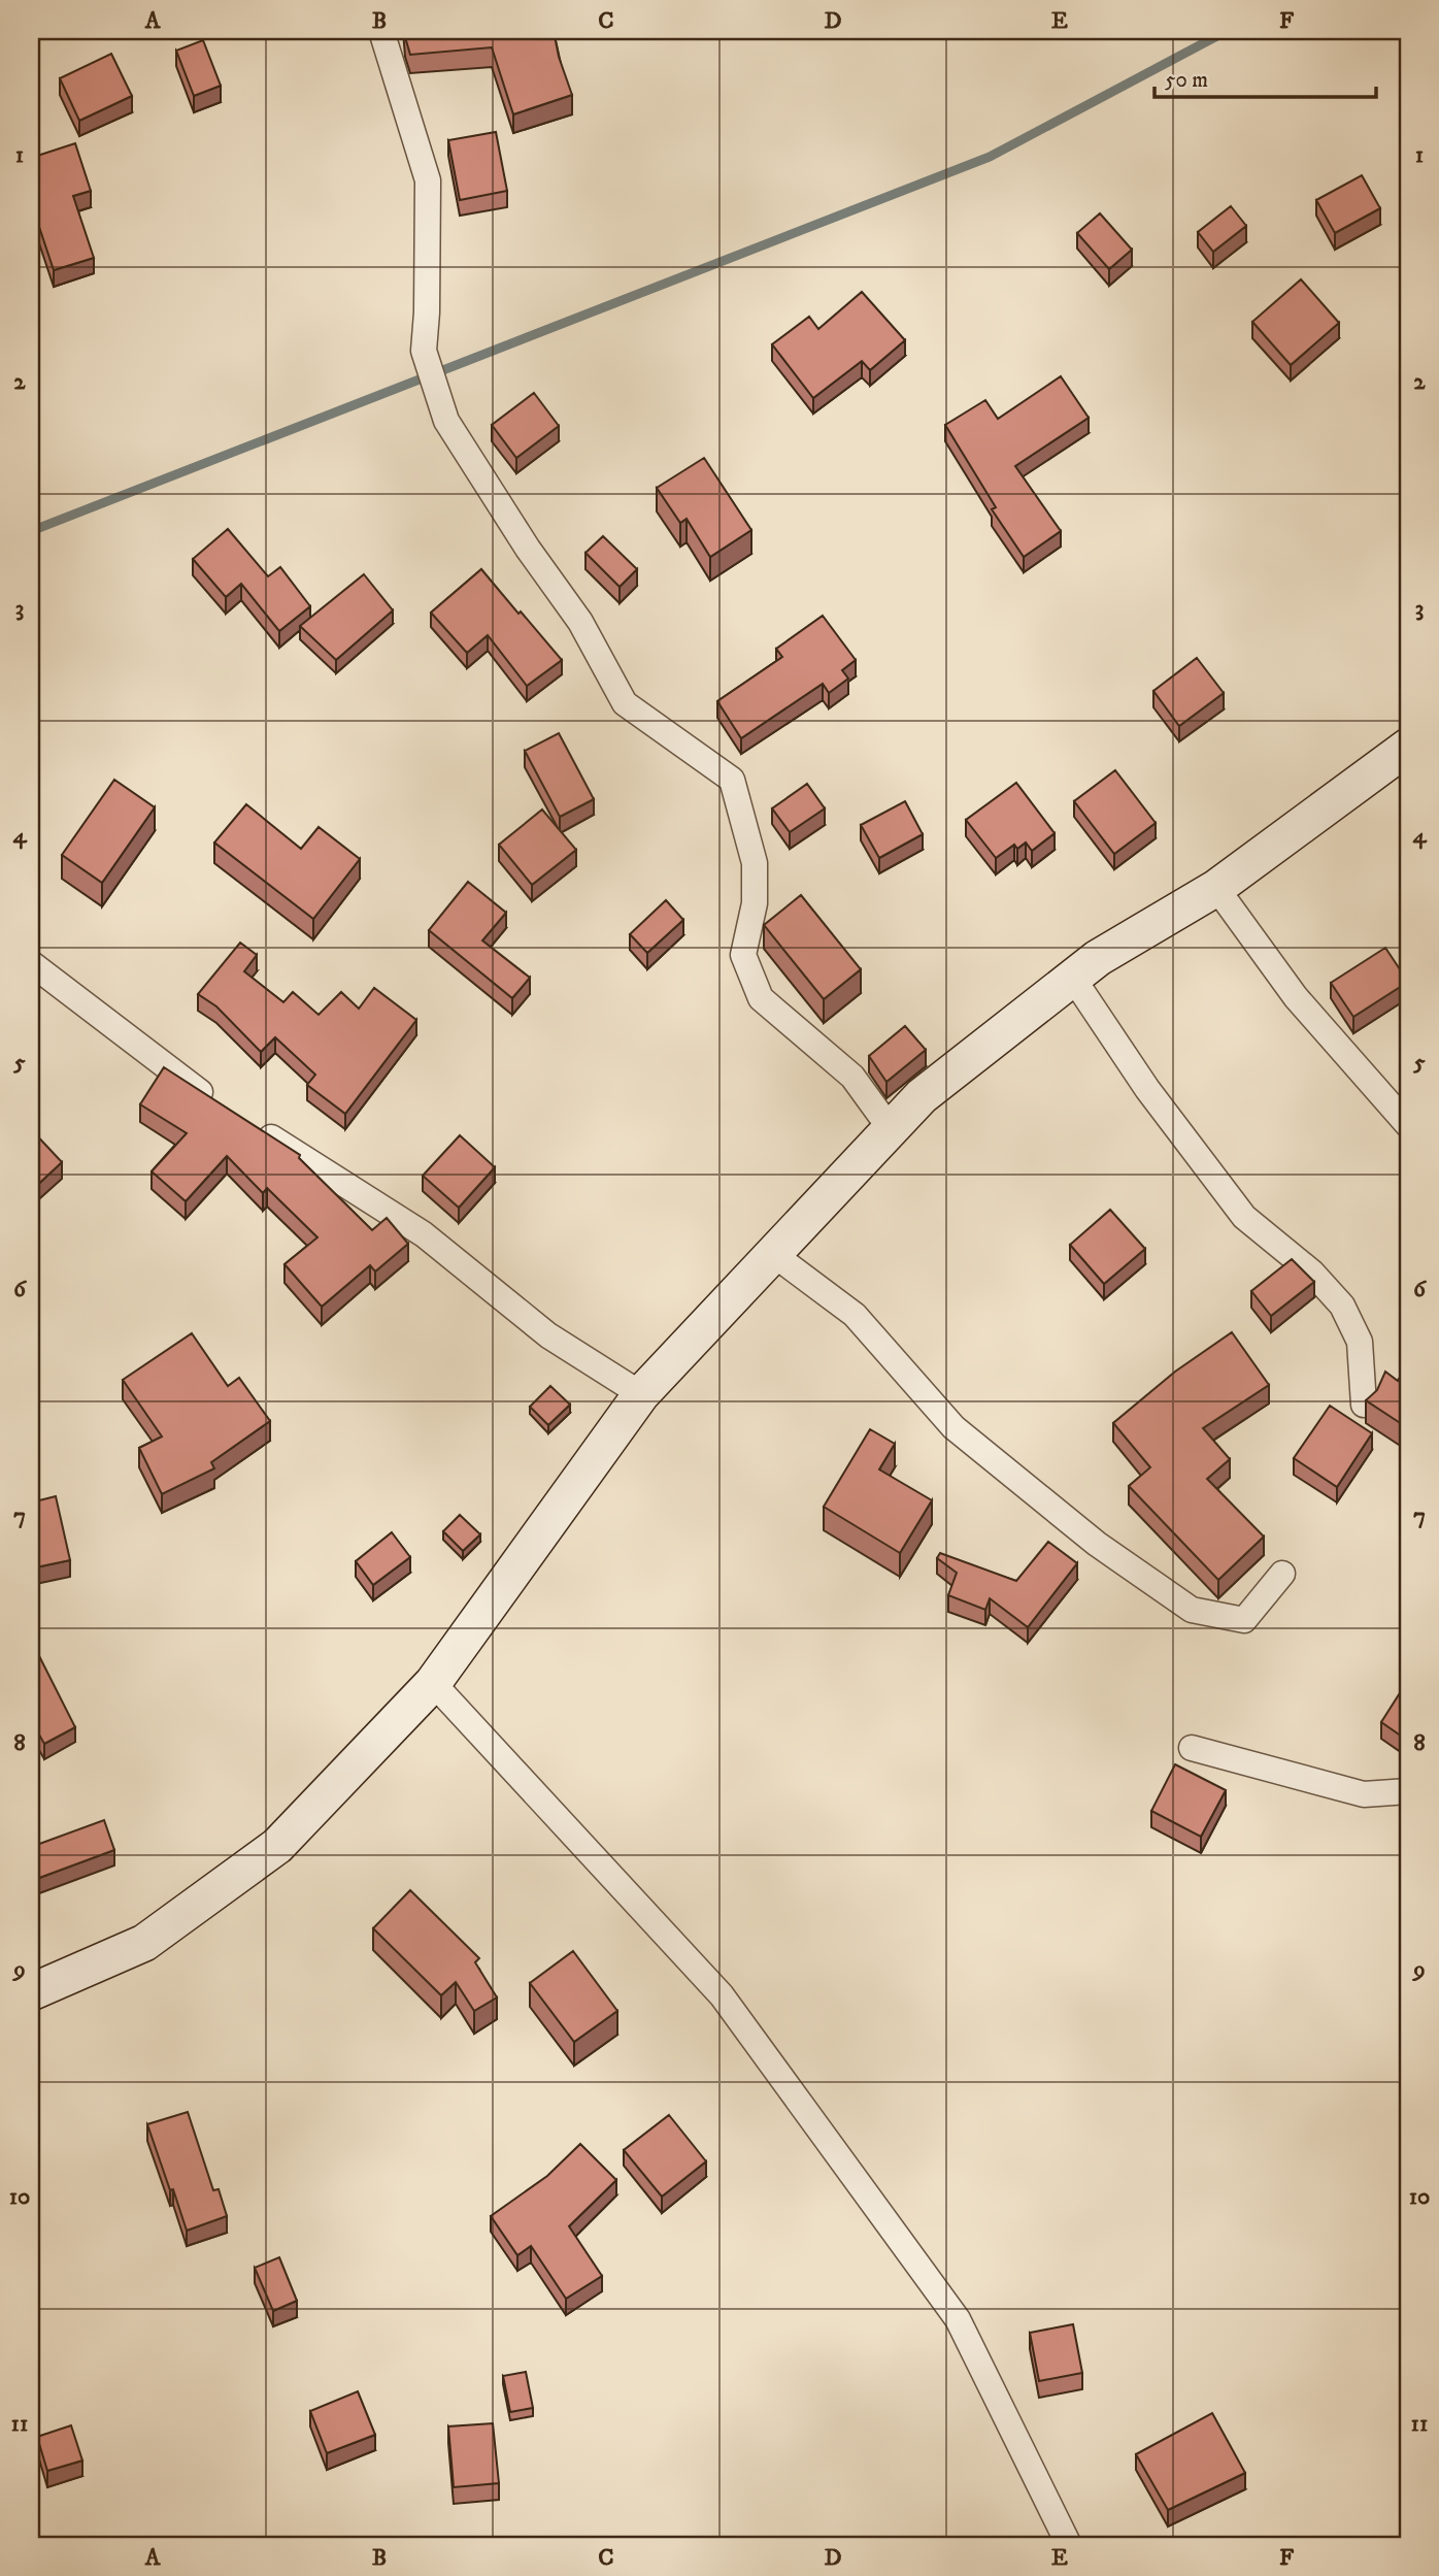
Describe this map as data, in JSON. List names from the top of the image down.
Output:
{
  "scale_bar": "50 m",
  "grid": {
    "columns": [
      "A",
      "B",
      "C",
      "D",
      "E",
      "F"
    ],
    "rows": [
      "1",
      "2",
      "3",
      "4",
      "5",
      "6",
      "7",
      "8",
      "9",
      "10",
      "11"
    ]
  }
}
